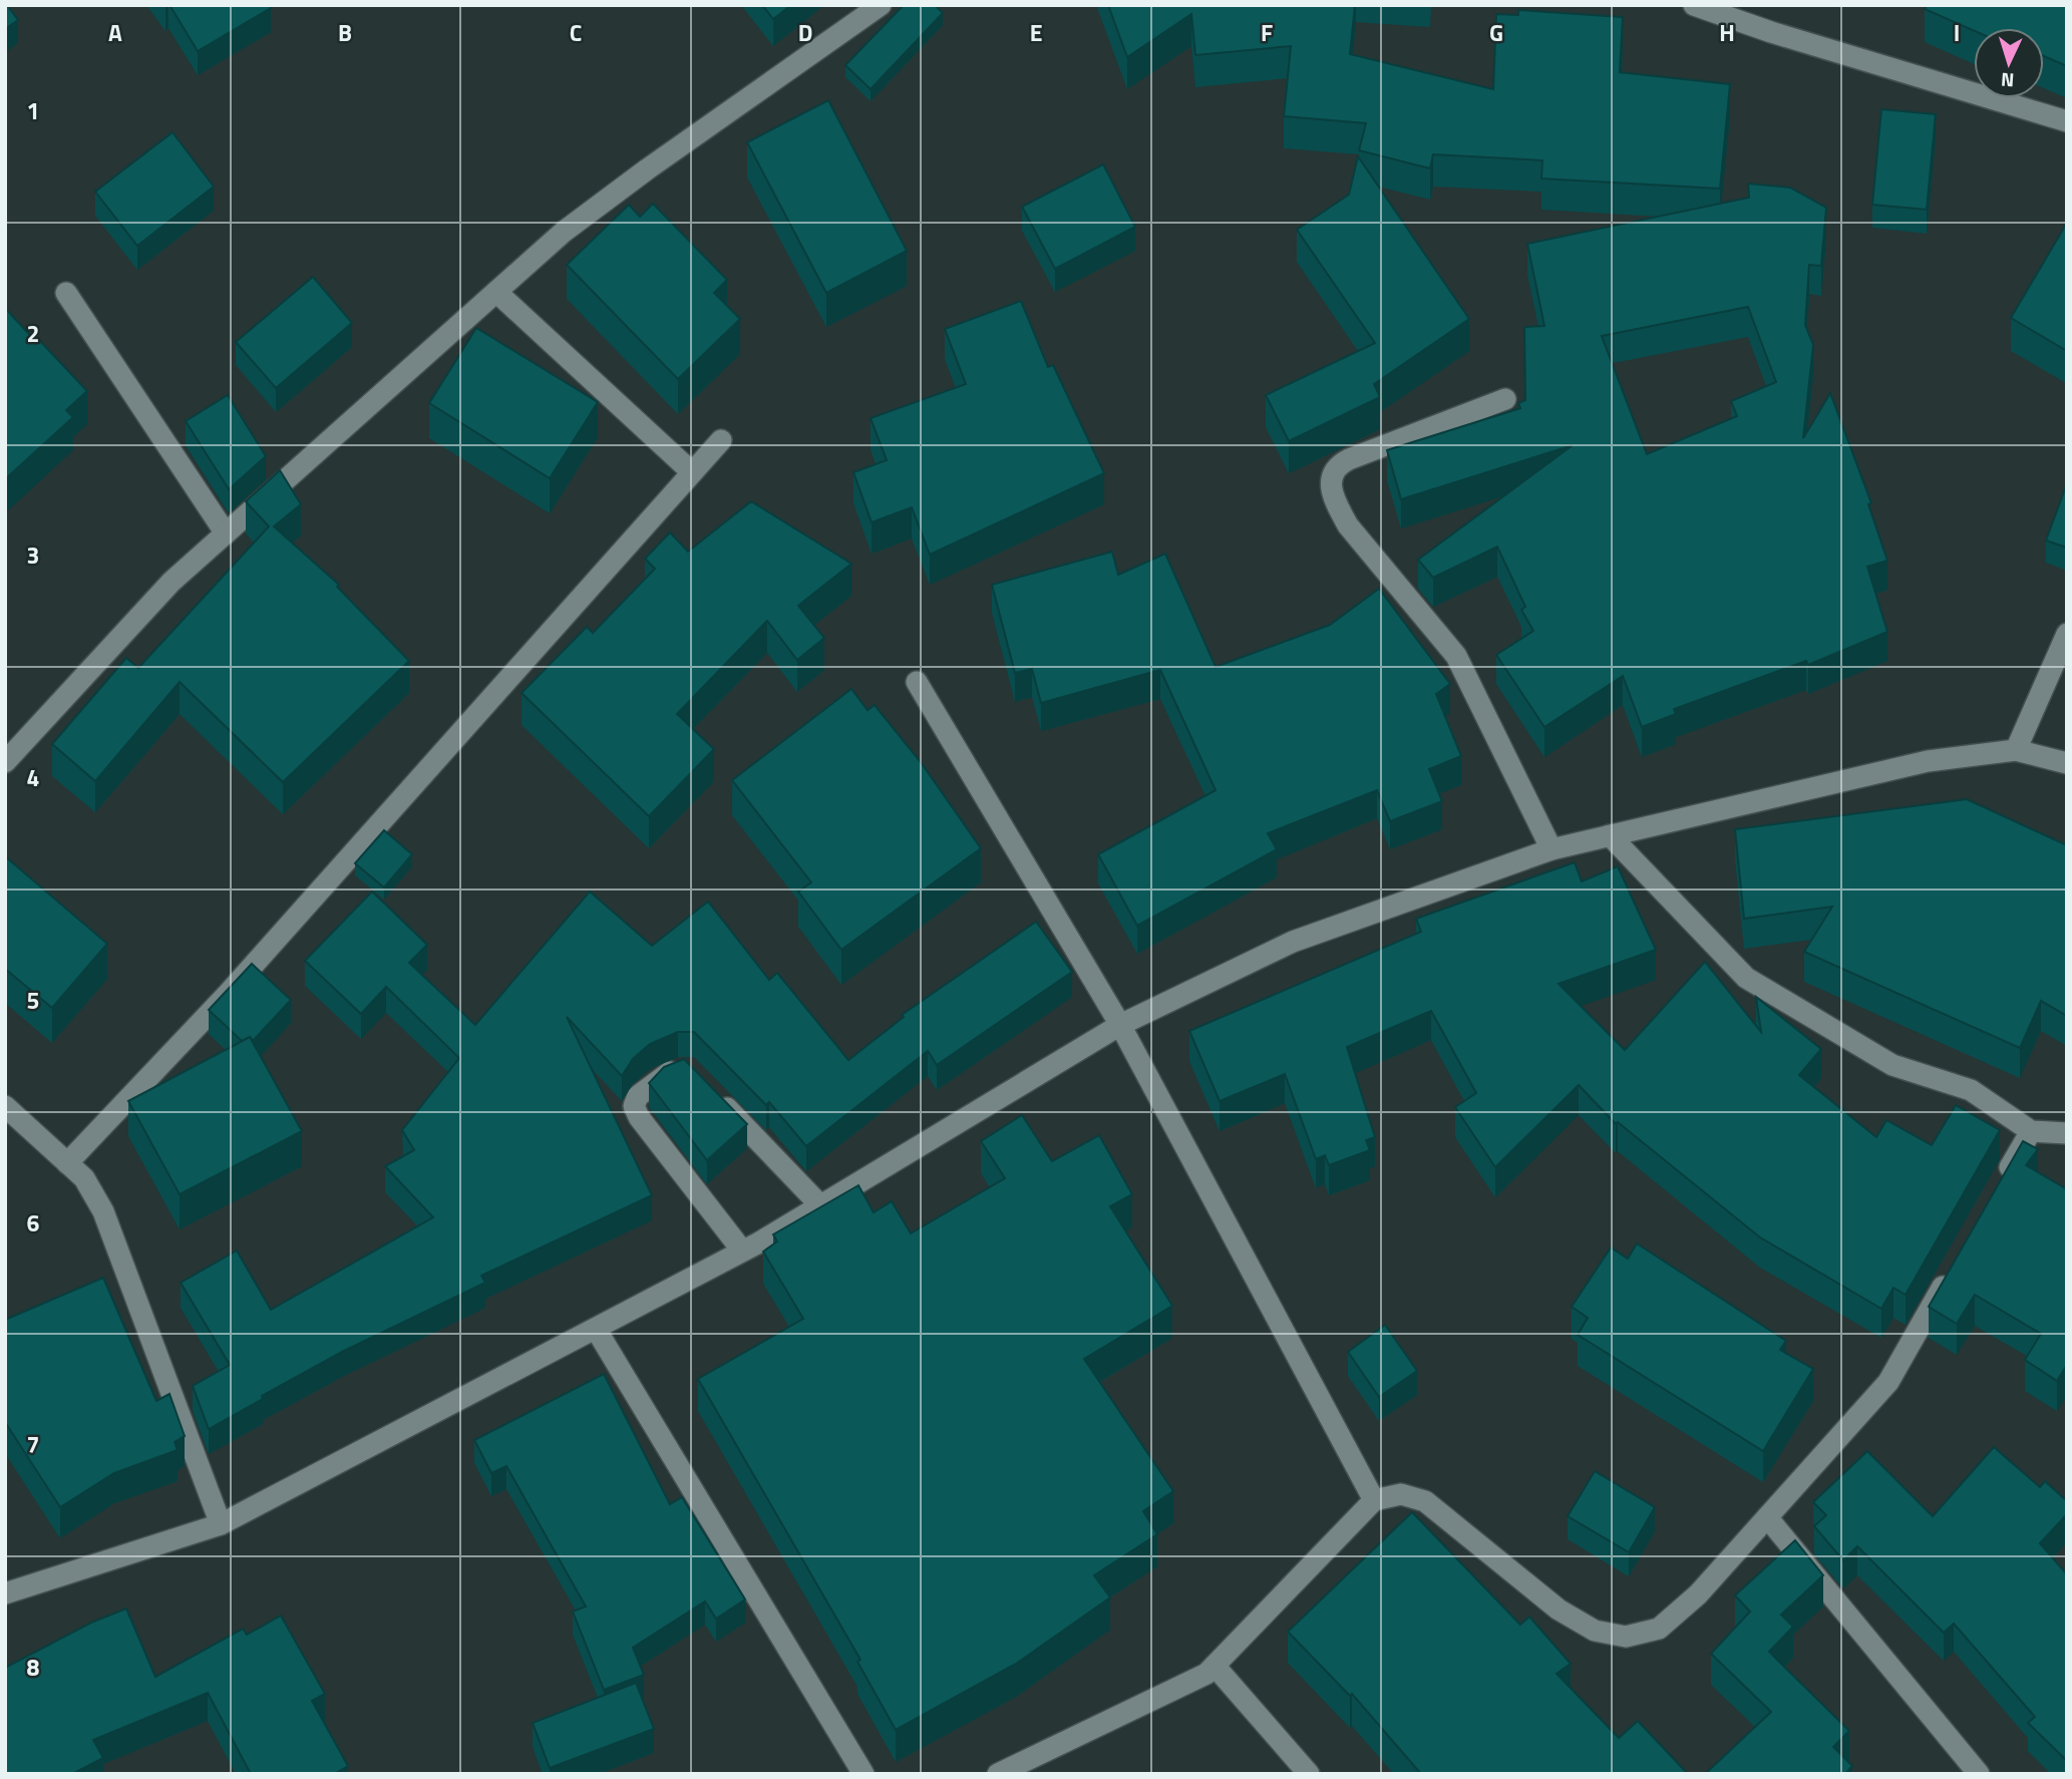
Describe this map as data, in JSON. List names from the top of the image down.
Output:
{
  "north": "bottom",
  "grid": {
    "columns": [
      "A",
      "B",
      "C",
      "D",
      "E",
      "F",
      "G",
      "H",
      "I"
    ],
    "rows": [
      "1",
      "2",
      "3",
      "4",
      "5",
      "6",
      "7",
      "8"
    ]
  }
}
